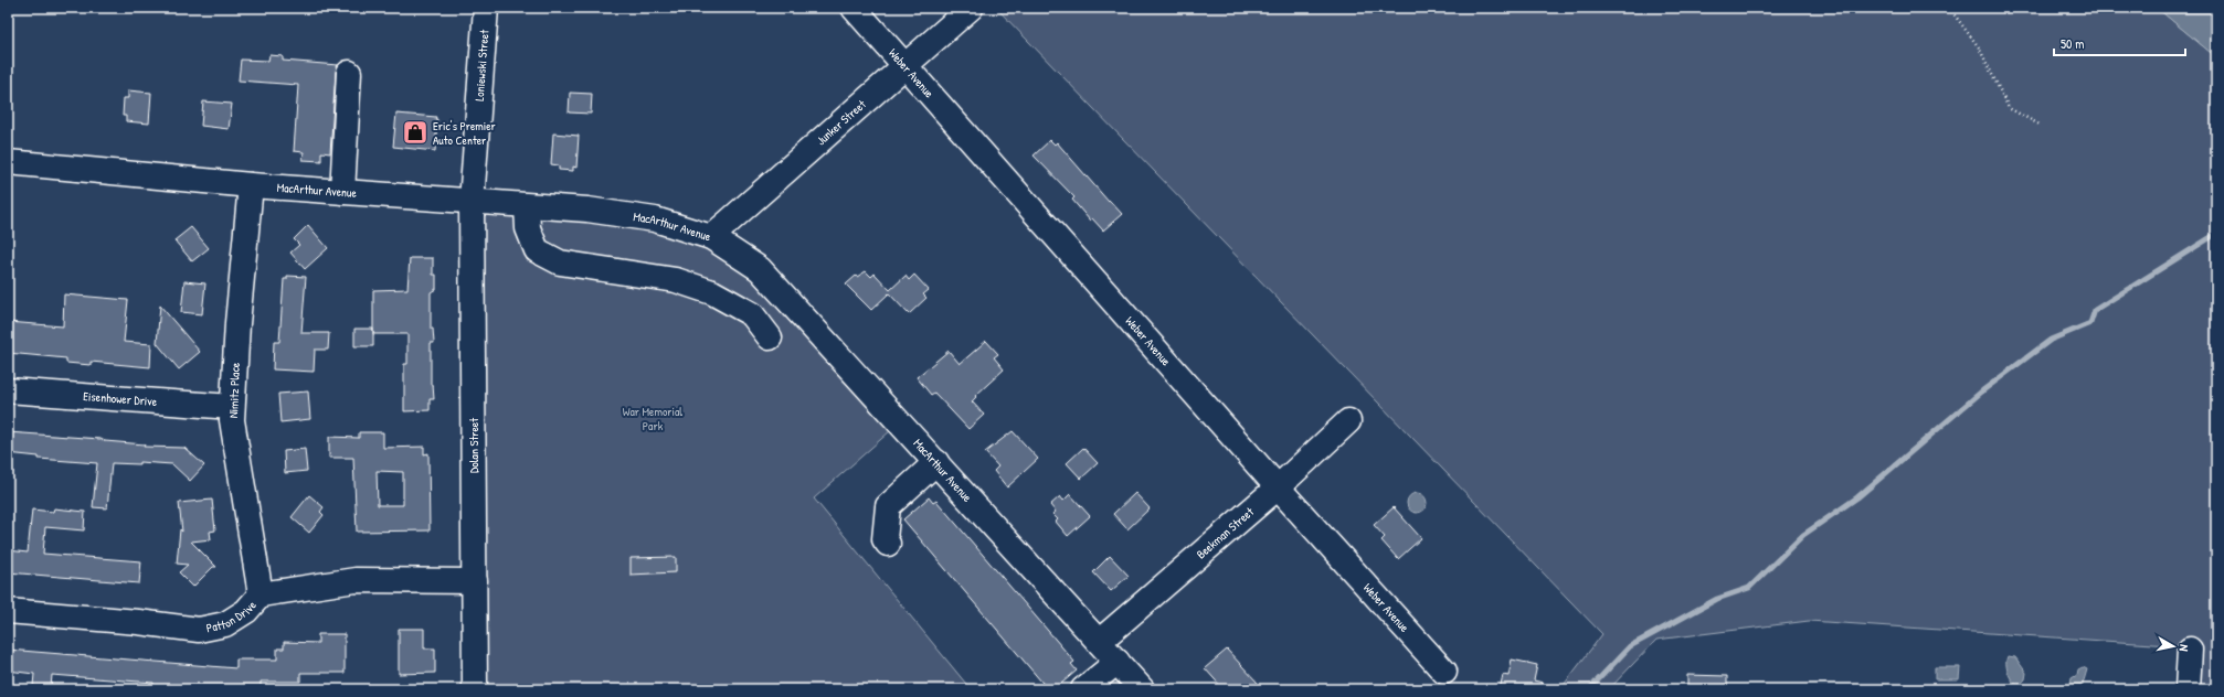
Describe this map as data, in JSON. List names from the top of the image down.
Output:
{
  "streets": {
    "street": [
      "Loniewski Street",
      "Weber Avenue",
      "Junker Street",
      "MacArthur Avenue",
      "Nimitz Place",
      "Eisenhower Drive",
      "Dolan Street",
      "Beekman Street",
      "Patton Drive"
    ]
  },
  "crossings": [
    ["Loniewski Street", "MacArthur Avenue"],
    ["Loniewski Street", "Dolan Street"],
    ["Weber Avenue", "Junker Street"],
    ["Weber Avenue", "Beekman Street"],
    ["Junker Street", "MacArthur Avenue"],
    ["MacArthur Avenue", "Nimitz Place"],
    ["MacArthur Avenue", "Dolan Street"],
    ["MacArthur Avenue", "Beekman Street"],
    ["Nimitz Place", "Eisenhower Drive"],
    ["Nimitz Place", "Patton Drive"],
    ["Dolan Street", "Patton Drive"]
  ],
  "parks": ["War Memorial Park"],
  "places": {
    "shop": ["Eric's Premier Auto Center"]
  },
  "scale_bar": "50 m",
  "north": "right"
}
